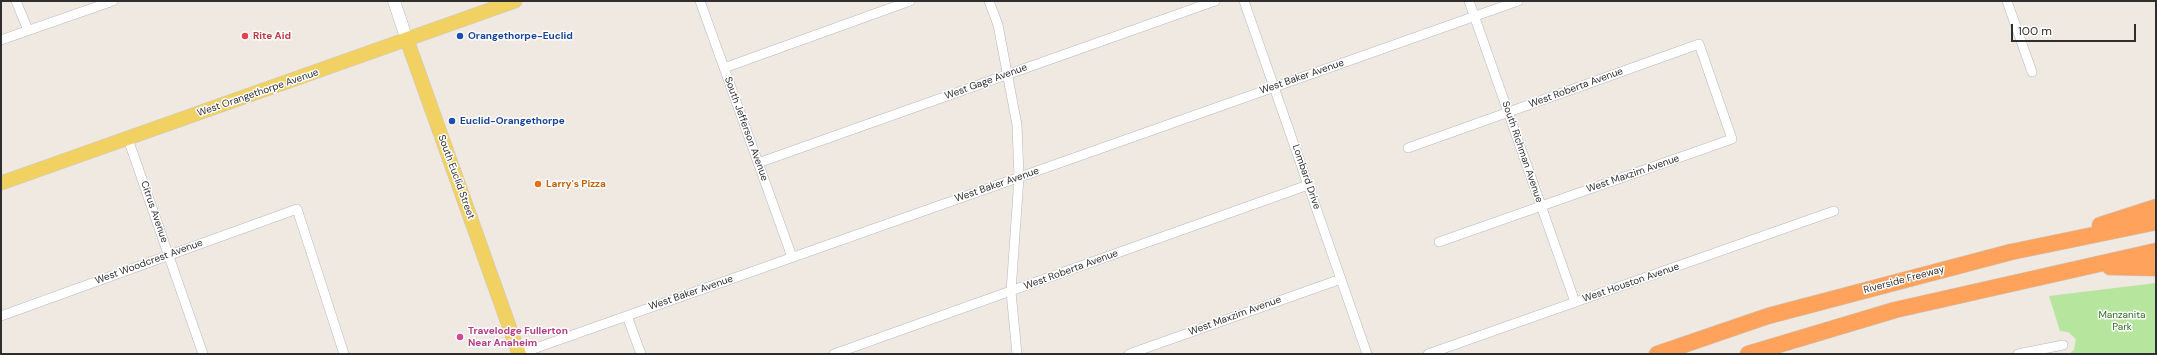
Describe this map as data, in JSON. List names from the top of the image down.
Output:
{
  "streets": {
    "highway": ["Riverside Freeway"],
    "main road": ["West Orangethorpe Avenue", "South Euclid Street"],
    "street": [
      "West Baker Avenue",
      "West Gage Avenue",
      "West Roberta Avenue",
      "South Jefferson Avenue",
      "South Richman Avenue",
      "West Maxzim Avenue",
      "Lombard Drive",
      "Citrus Avenue",
      "West Woodcrest Avenue",
      "West Houston Avenue"
    ]
  },
  "crossings": [
    ["West Baker Avenue", "South Jefferson Avenue"],
    ["West Baker Avenue", "South Richman Avenue"],
    ["West Baker Avenue", "South Euclid Street"],
    ["West Baker Avenue", "Lombard Drive"],
    ["West Gage Avenue", "South Jefferson Avenue"],
    ["West Roberta Avenue", "South Richman Avenue"],
    ["West Roberta Avenue", "West Maxzim Avenue"],
    ["West Roberta Avenue", "Lombard Drive"],
    ["West Orangethorpe Avenue", "South Euclid Street"],
    ["West Orangethorpe Avenue", "Citrus Avenue"],
    ["South Richman Avenue", "West Maxzim Avenue"],
    ["South Richman Avenue", "West Houston Avenue"],
    ["West Maxzim Avenue", "Lombard Drive"],
    ["Citrus Avenue", "West Woodcrest Avenue"]
  ],
  "parks": ["Manzanita Park"],
  "places": [
    "Rite Aid",
    "Orangethorpe-Euclid",
    "Euclid-Orangethorpe",
    "Larry's Pizza",
    "Travelodge Fullerton Near Anaheim"
  ],
  "scale_bar": "100 m"
}
